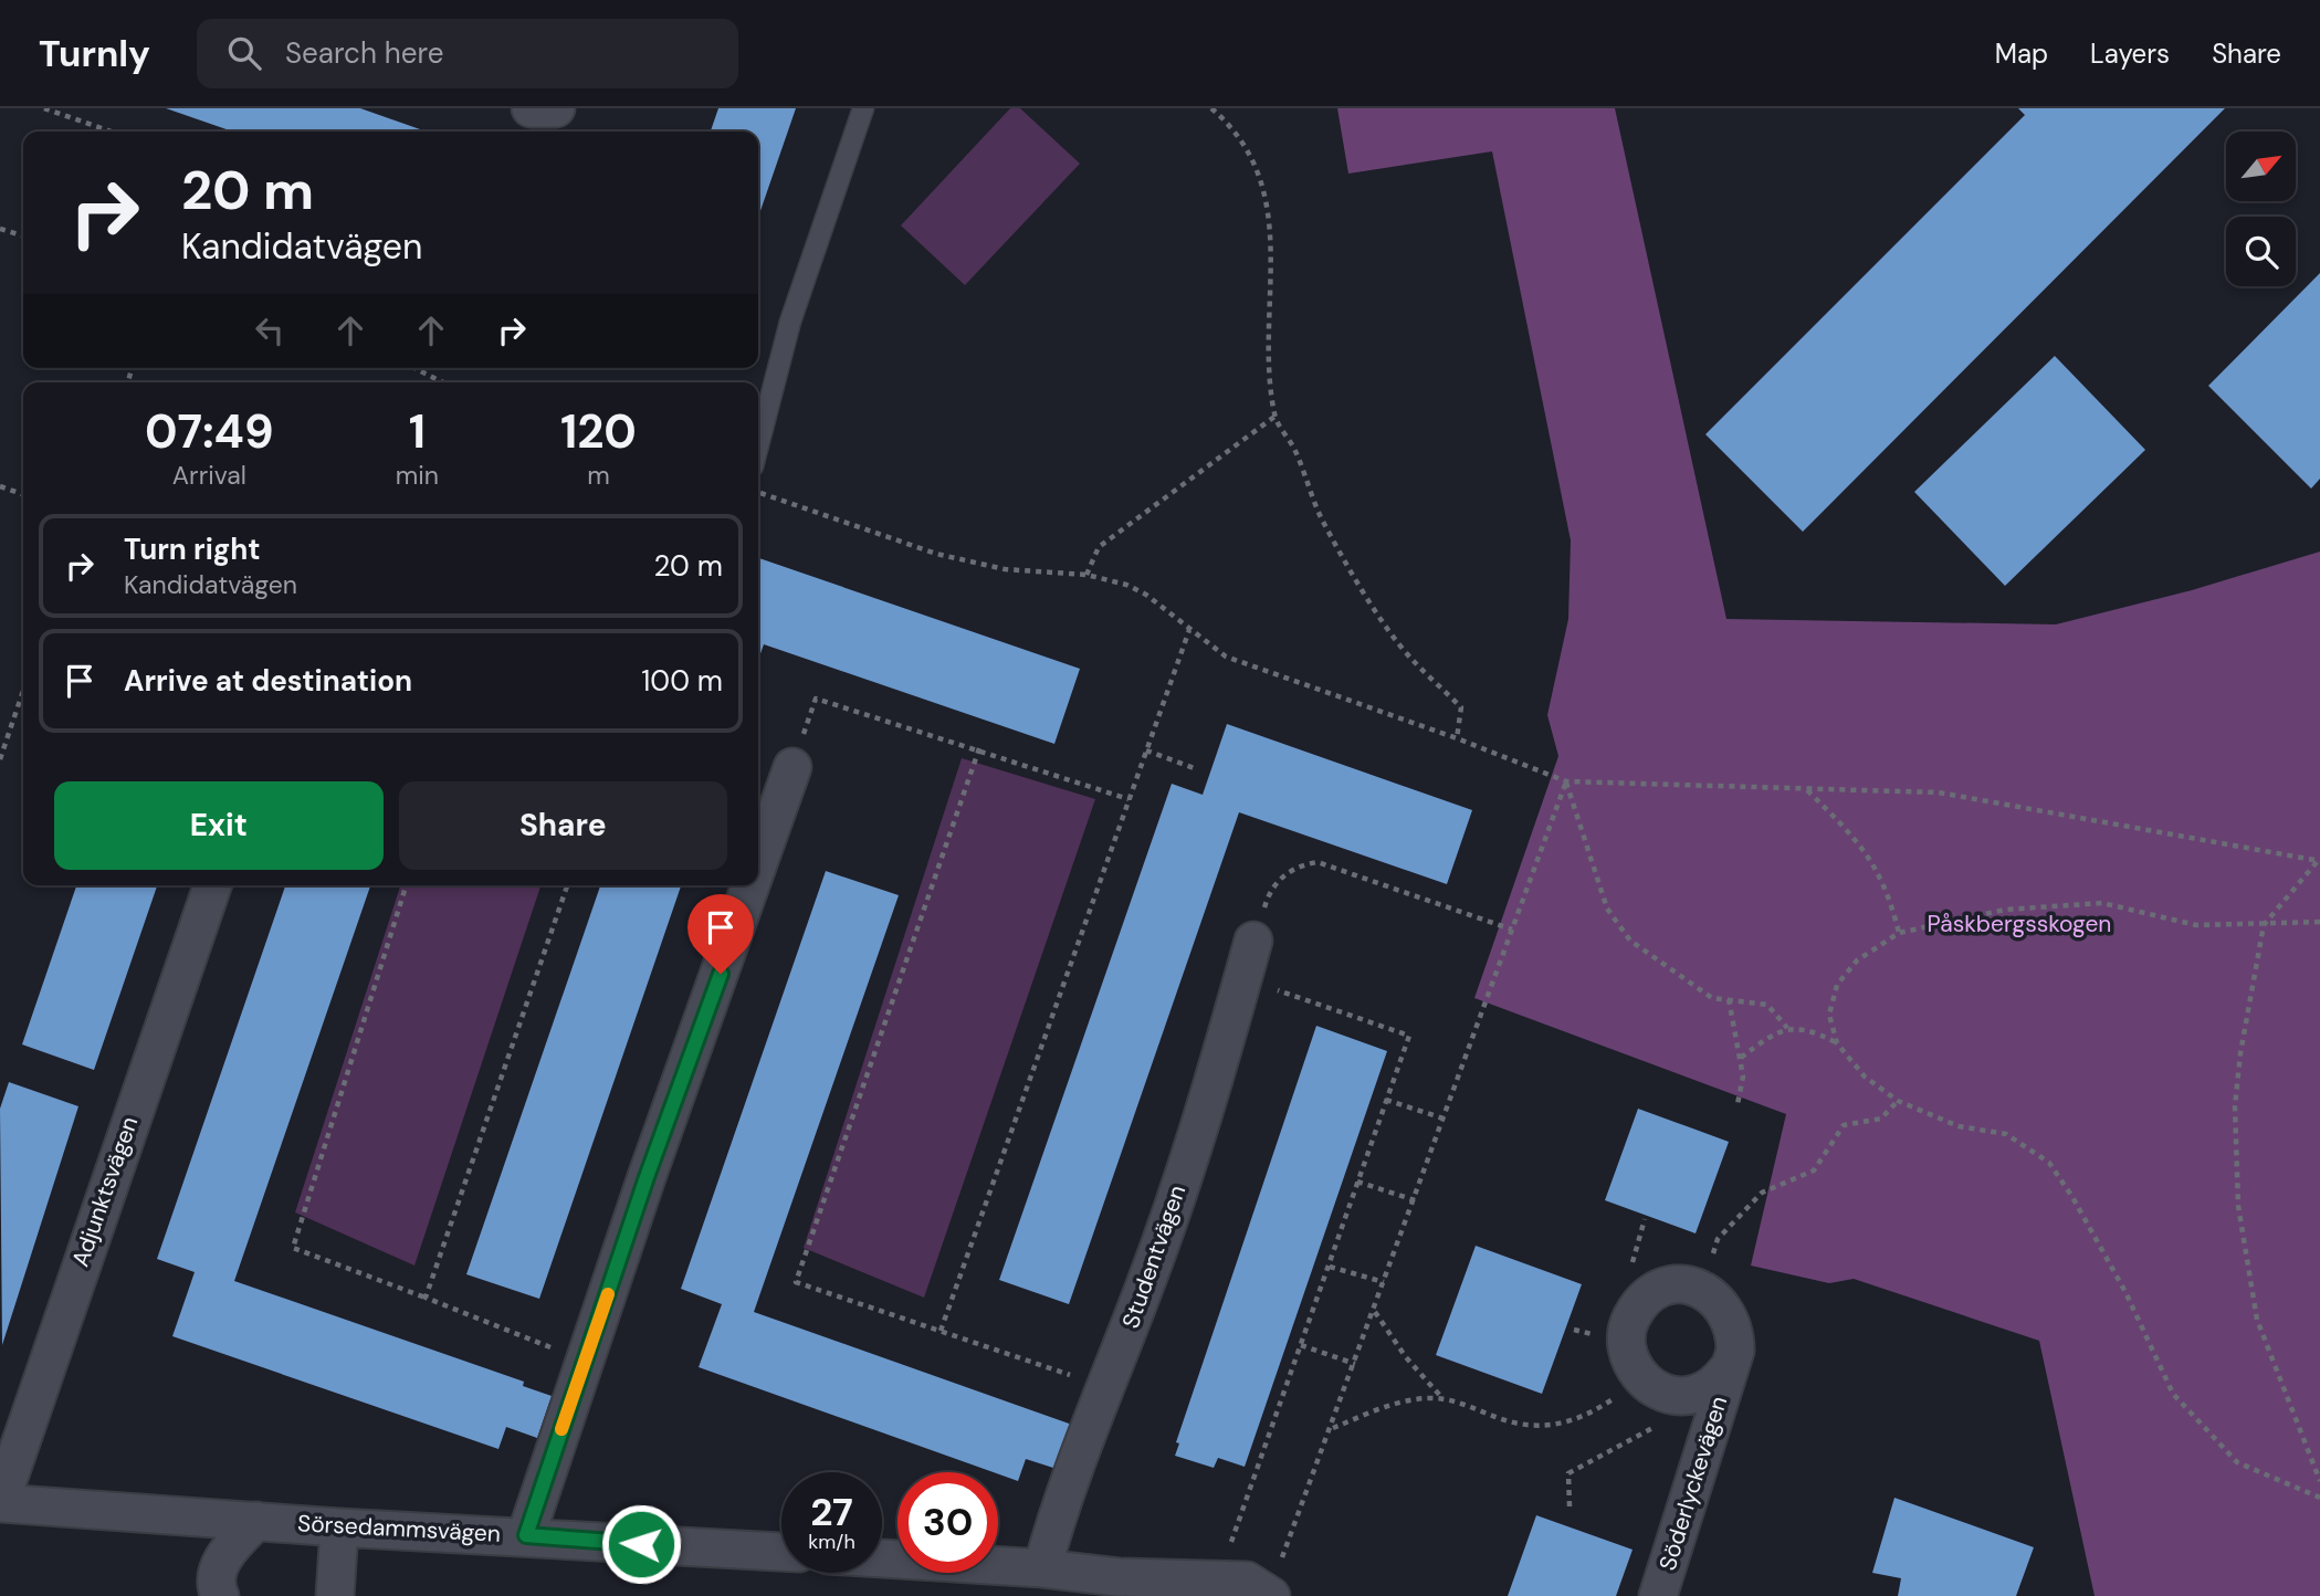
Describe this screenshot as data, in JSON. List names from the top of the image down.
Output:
{
  "streets": {
    "street": [
      "Adjunktsvägen",
      "Studentvägen",
      "Söderlyckevägen",
      "Sörsedammsvägen"
    ]
  },
  "crossings": [
    ["Adjunktsvägen", "Sörsedammsvägen"]
  ],
  "parks": ["Påskbergsskogen"],
  "north": "top right",
  "page": {
    "header": "Turnly",
    "search": "Search here",
    "nav": ["Map", "Layers", "Share"],
    "turn": ["20 m", "Kandidatvägen"],
    "eta": [
      "07:49",
      "Arrival",
      "1",
      "min",
      "120",
      "m"
    ],
    "list": [
      {
        "name": "Turn right",
        "note": "Kandidatvägen",
        "value": "20 m"
      },
      {
        "name": "Arrive at destination",
        "value": "100 m"
      }
    ],
    "buttons": ["Exit", "Share"],
    "speed": "27 km/h",
    "limit": "30"
  }
}
